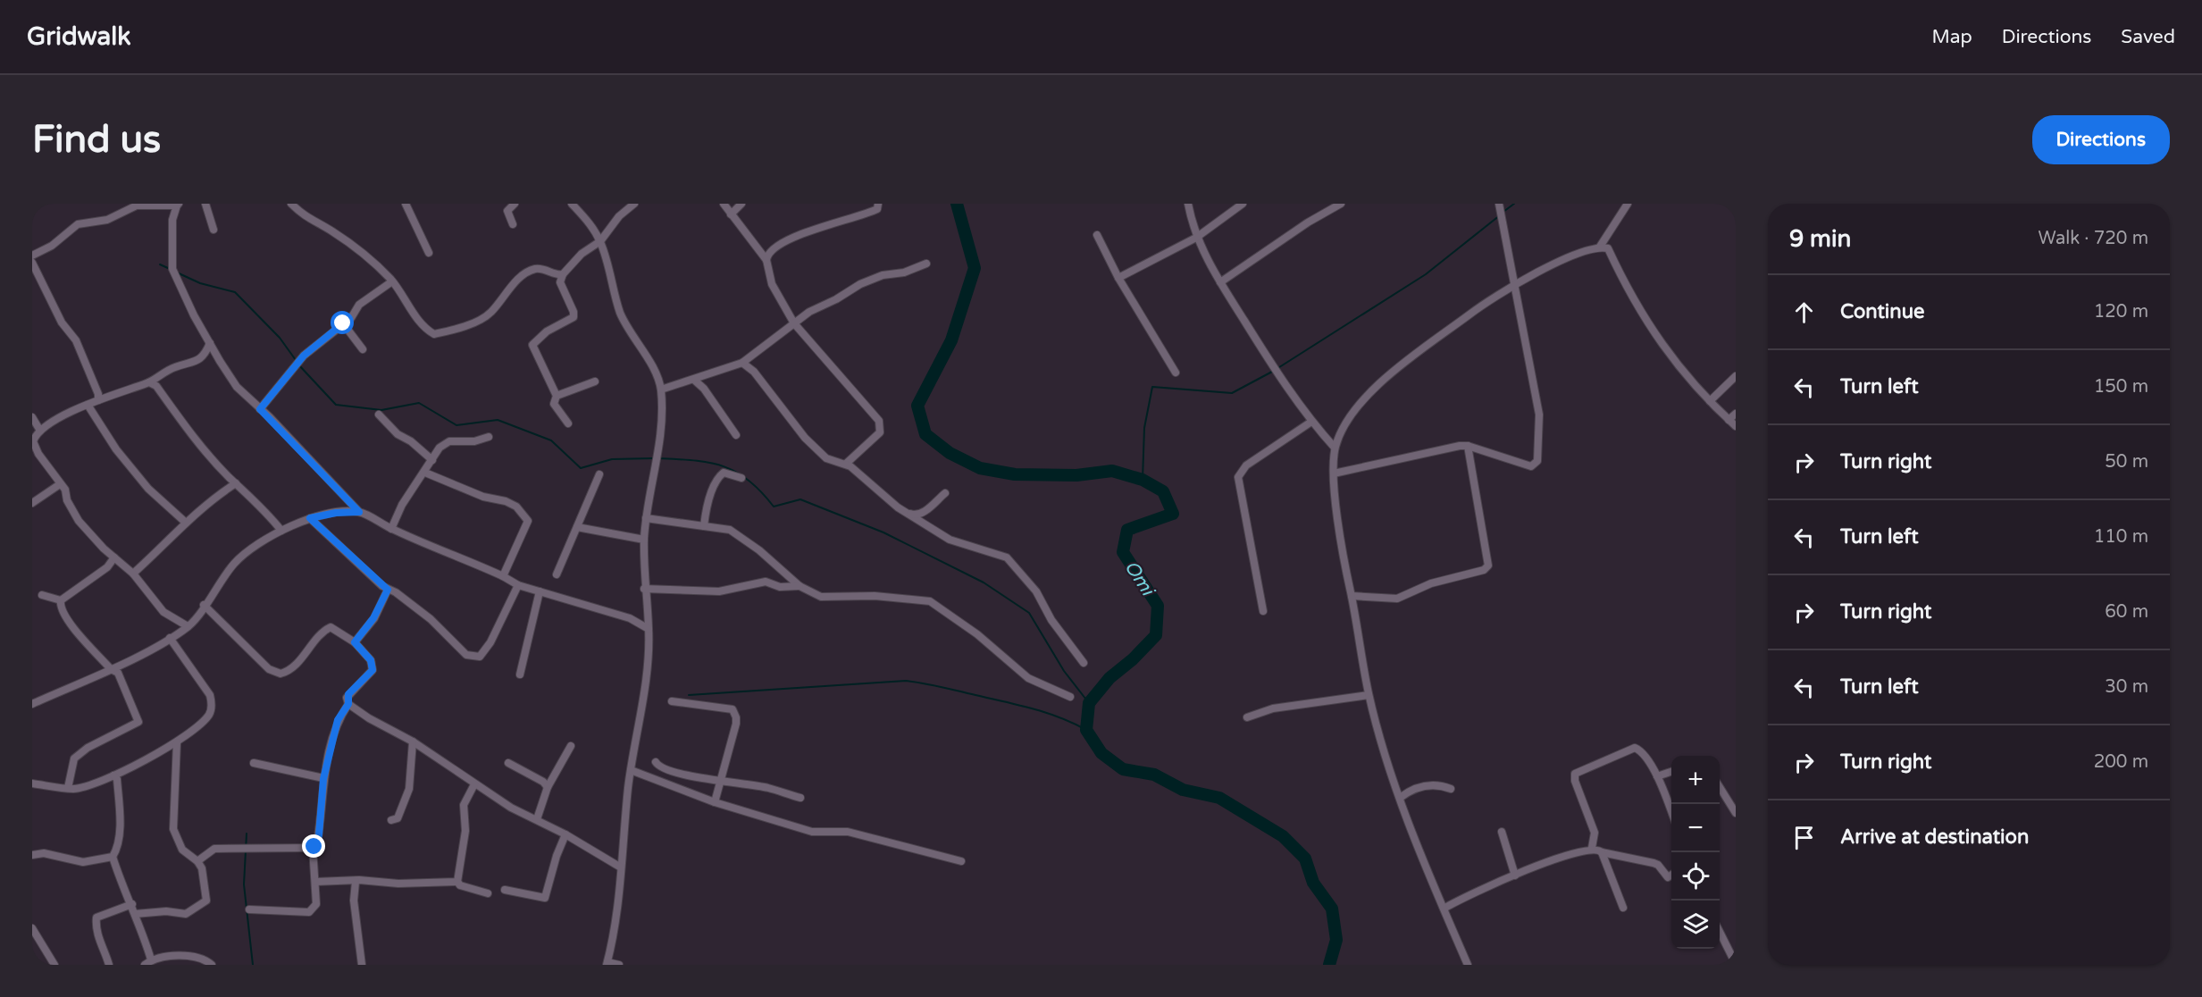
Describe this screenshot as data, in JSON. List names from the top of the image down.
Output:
{
  "water": ["Omi"],
  "page": {
    "header": "Gridwalk",
    "nav": ["Map", "Directions", "Saved"],
    "buttons": "Directions",
    "title": "Find us",
    "heading": ["9 min", "Walk · 720 m"],
    "list": [
      ["Continue", "120 m"],
      ["Turn left", "150 m"],
      ["Turn right", "50 m"],
      ["Turn left", "110 m"],
      ["Turn right", "60 m"],
      ["Turn left", "30 m"],
      ["Turn right", "200 m"],
      "Arrive at destination"
    ],
    "map_buttons": ["+", "−"]
  }
}
